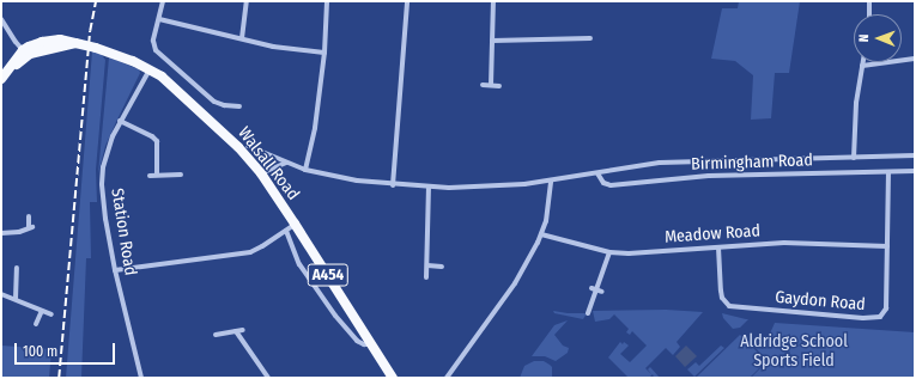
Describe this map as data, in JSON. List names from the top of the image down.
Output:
{
  "streets": {
    "main road": ["Walsall Road", "A454"],
    "street": [
      "Birmingham Road",
      "Station Road",
      "Meadow Road",
      "Gaydon Road"
    ]
  },
  "crossings": [
    ["Birmingham Road", "Gaydon Road"],
    ["Walsall Road", "Station Road"],
    ["Walsall Road", "A454"],
    ["Meadow Road", "Gaydon Road"]
  ],
  "parks": ["Aldridge School Sports Field"],
  "scale_bar": "100 m",
  "north": "left"
}
